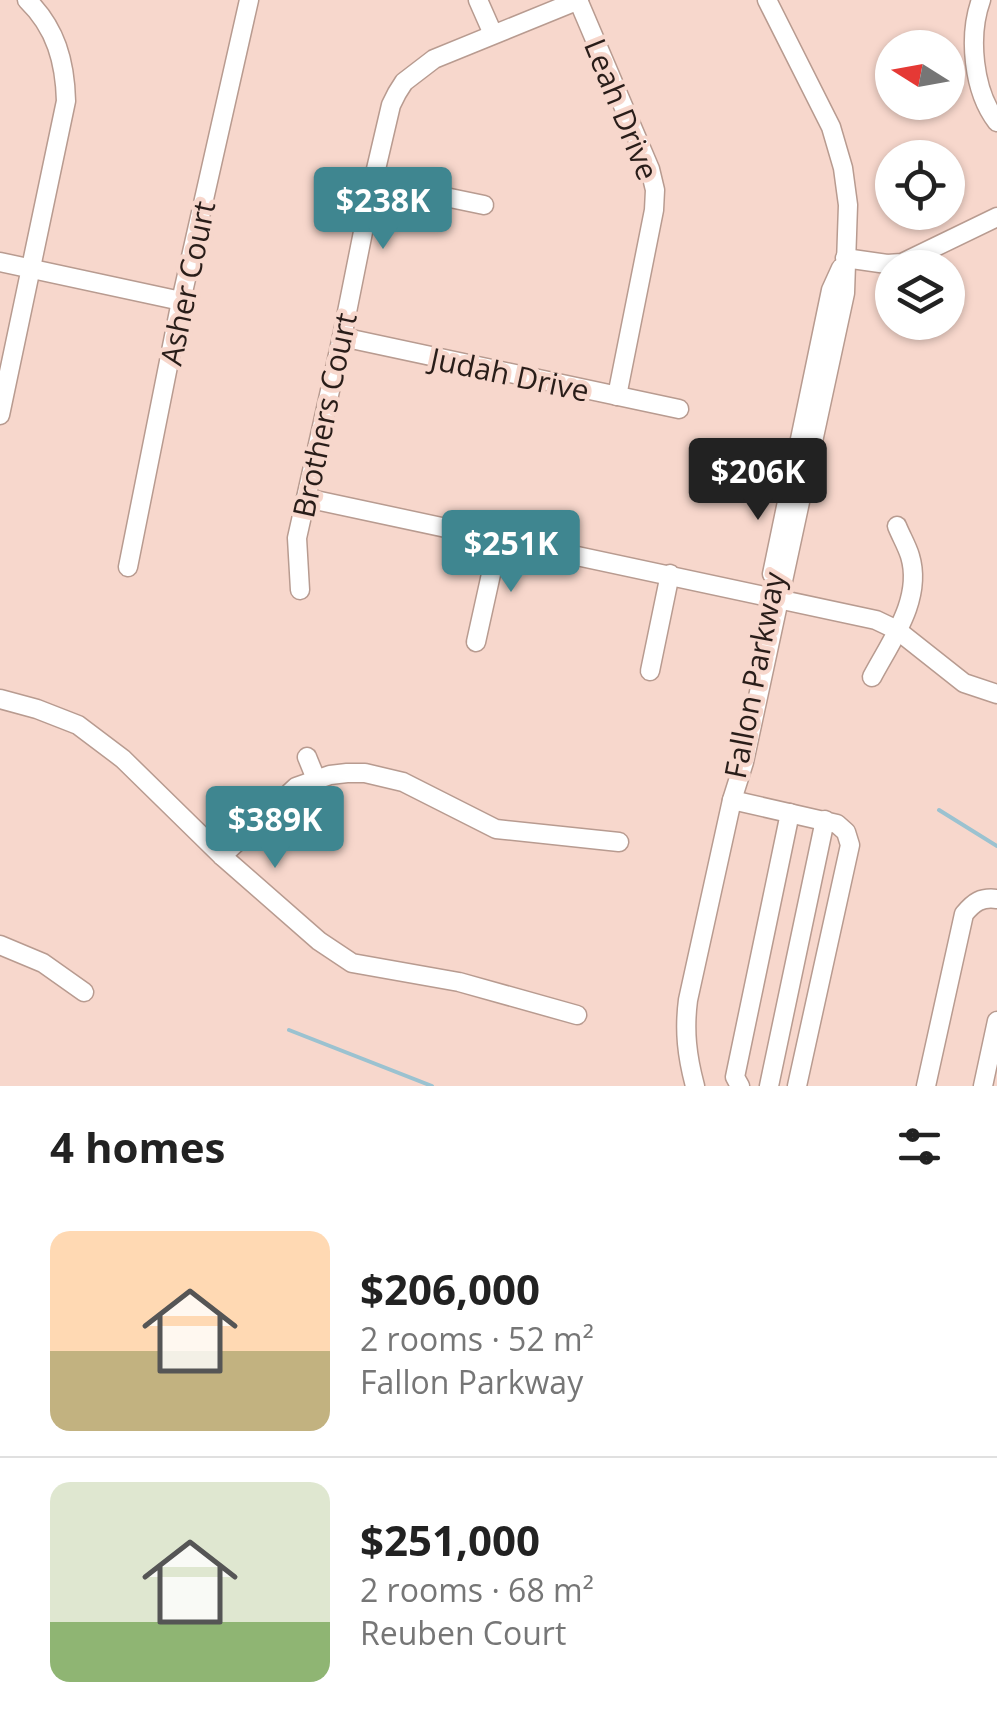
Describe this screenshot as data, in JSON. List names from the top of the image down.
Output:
{
  "streets": {
    "street": [
      "Leah Drive",
      "Asher Court",
      "Judah Drive",
      "Brothers Court",
      "Fallon Parkway"
    ]
  },
  "crossings": [
    ["Leah Drive", "Judah Drive"],
    ["Leah Drive", "Brothers Court"],
    ["Judah Drive", "Brothers Court"]
  ],
  "north": "left",
  "page": {
    "price": [
      "$238K",
      "$206K",
      "$251K",
      "$389K"
    ],
    "heading": "4 homes",
    "list": [
      {
        "name": "$206,000",
        "note": "2 rooms · 52 m² · Fallon Parkway"
      },
      {
        "name": "$251,000",
        "note": "2 rooms · 68 m² · Reuben Court"
      }
    ]
  }
}
